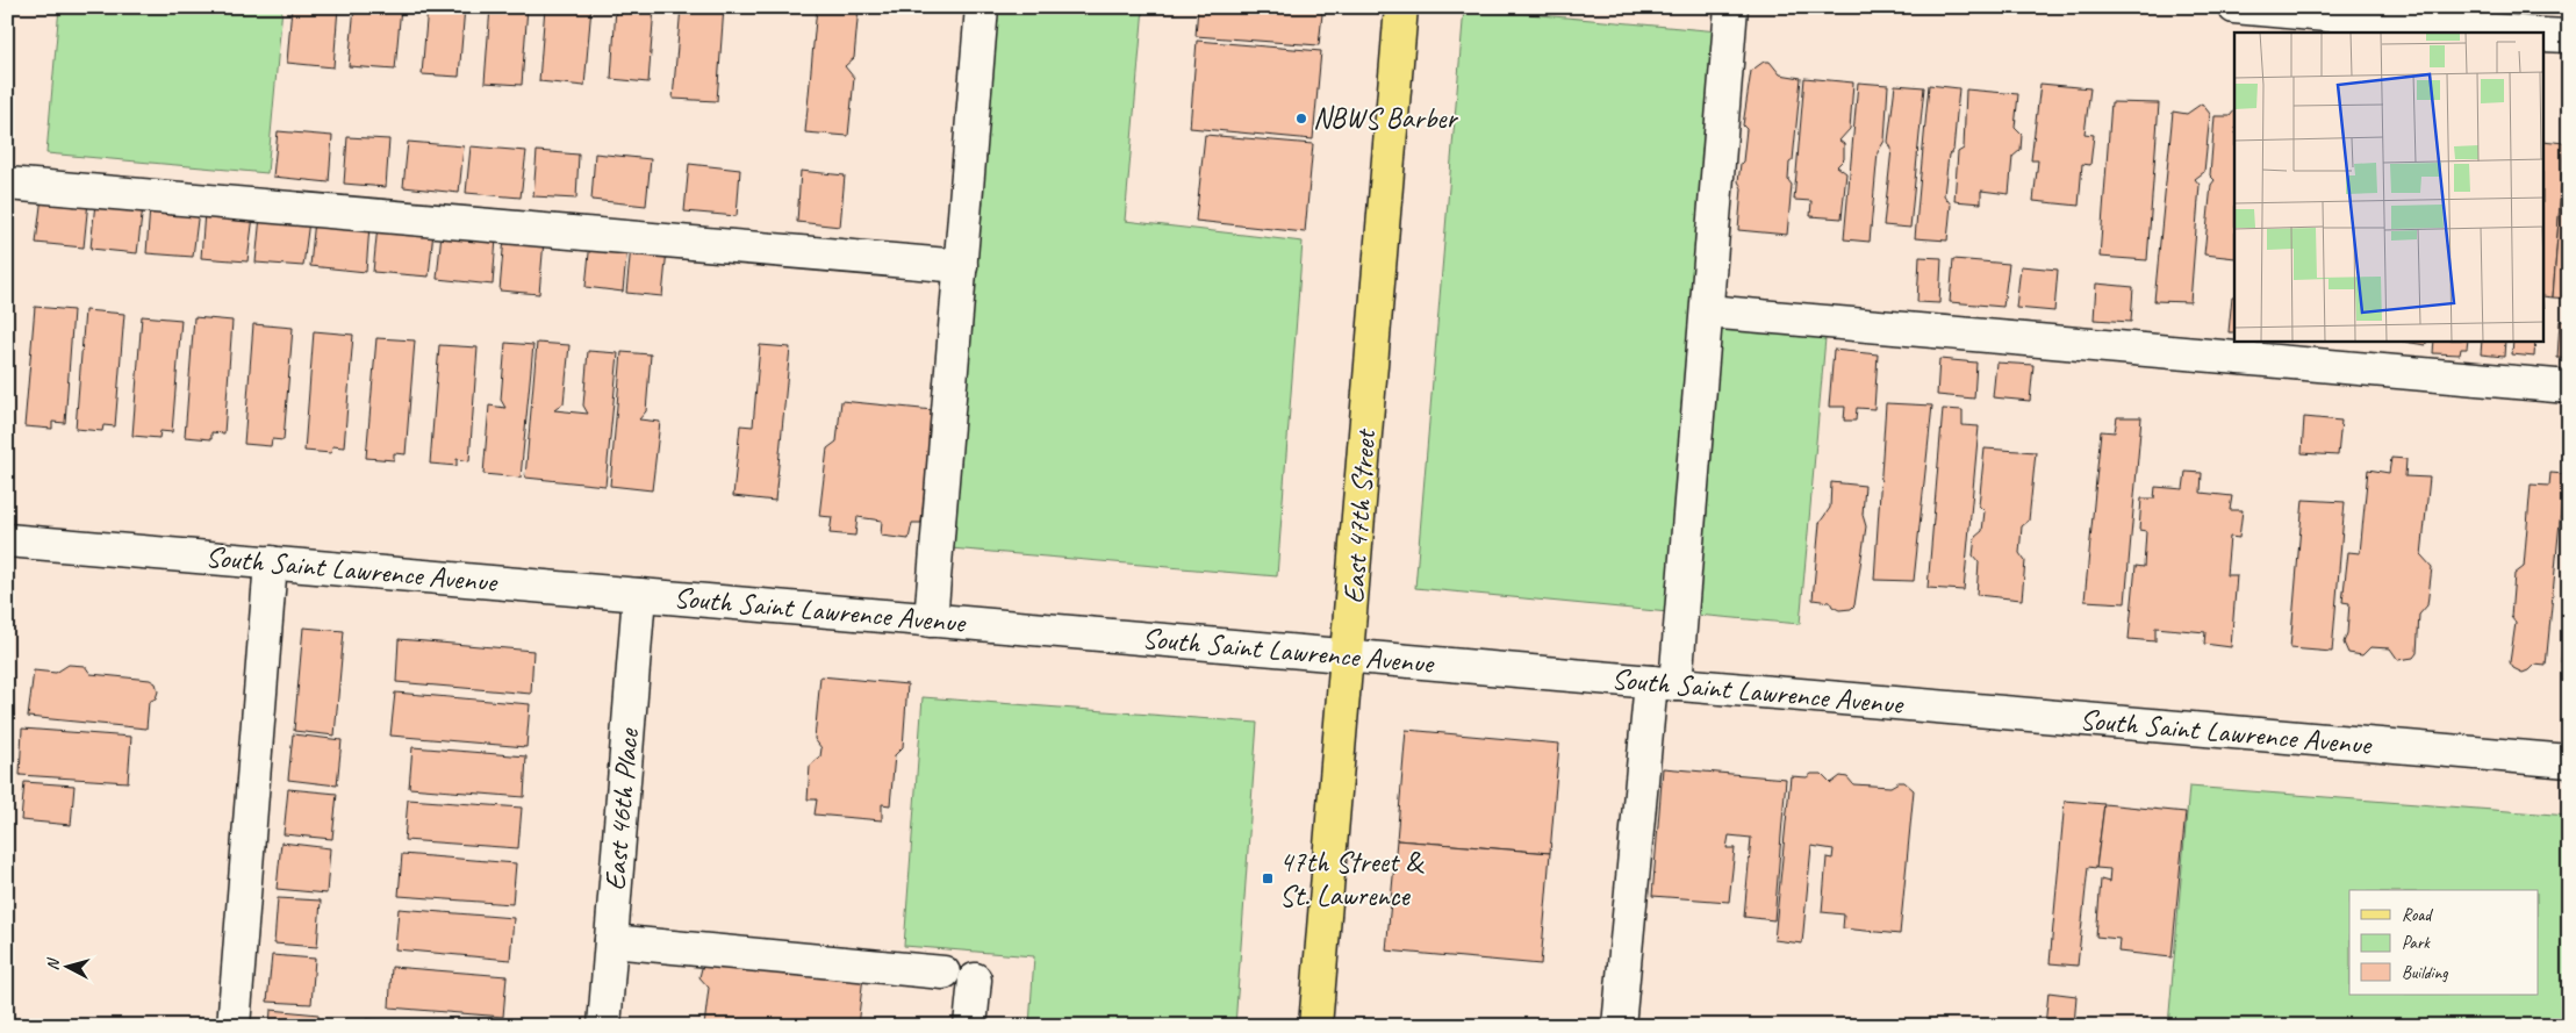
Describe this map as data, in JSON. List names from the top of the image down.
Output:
{
  "streets": {
    "main road": ["East 47th Street"],
    "street": ["South Saint Lawrence Avenue", "East 46th Place"]
  },
  "crossings": [
    ["East 47th Street", "South Saint Lawrence Avenue"],
    ["South Saint Lawrence Avenue", "East 46th Place"]
  ],
  "places": {
    "other": ["NBWS Barber"],
    "transit": ["47th Street & St. Lawrence"]
  },
  "legend": ["Road", "Park", "Building"],
  "north": "left"
}
